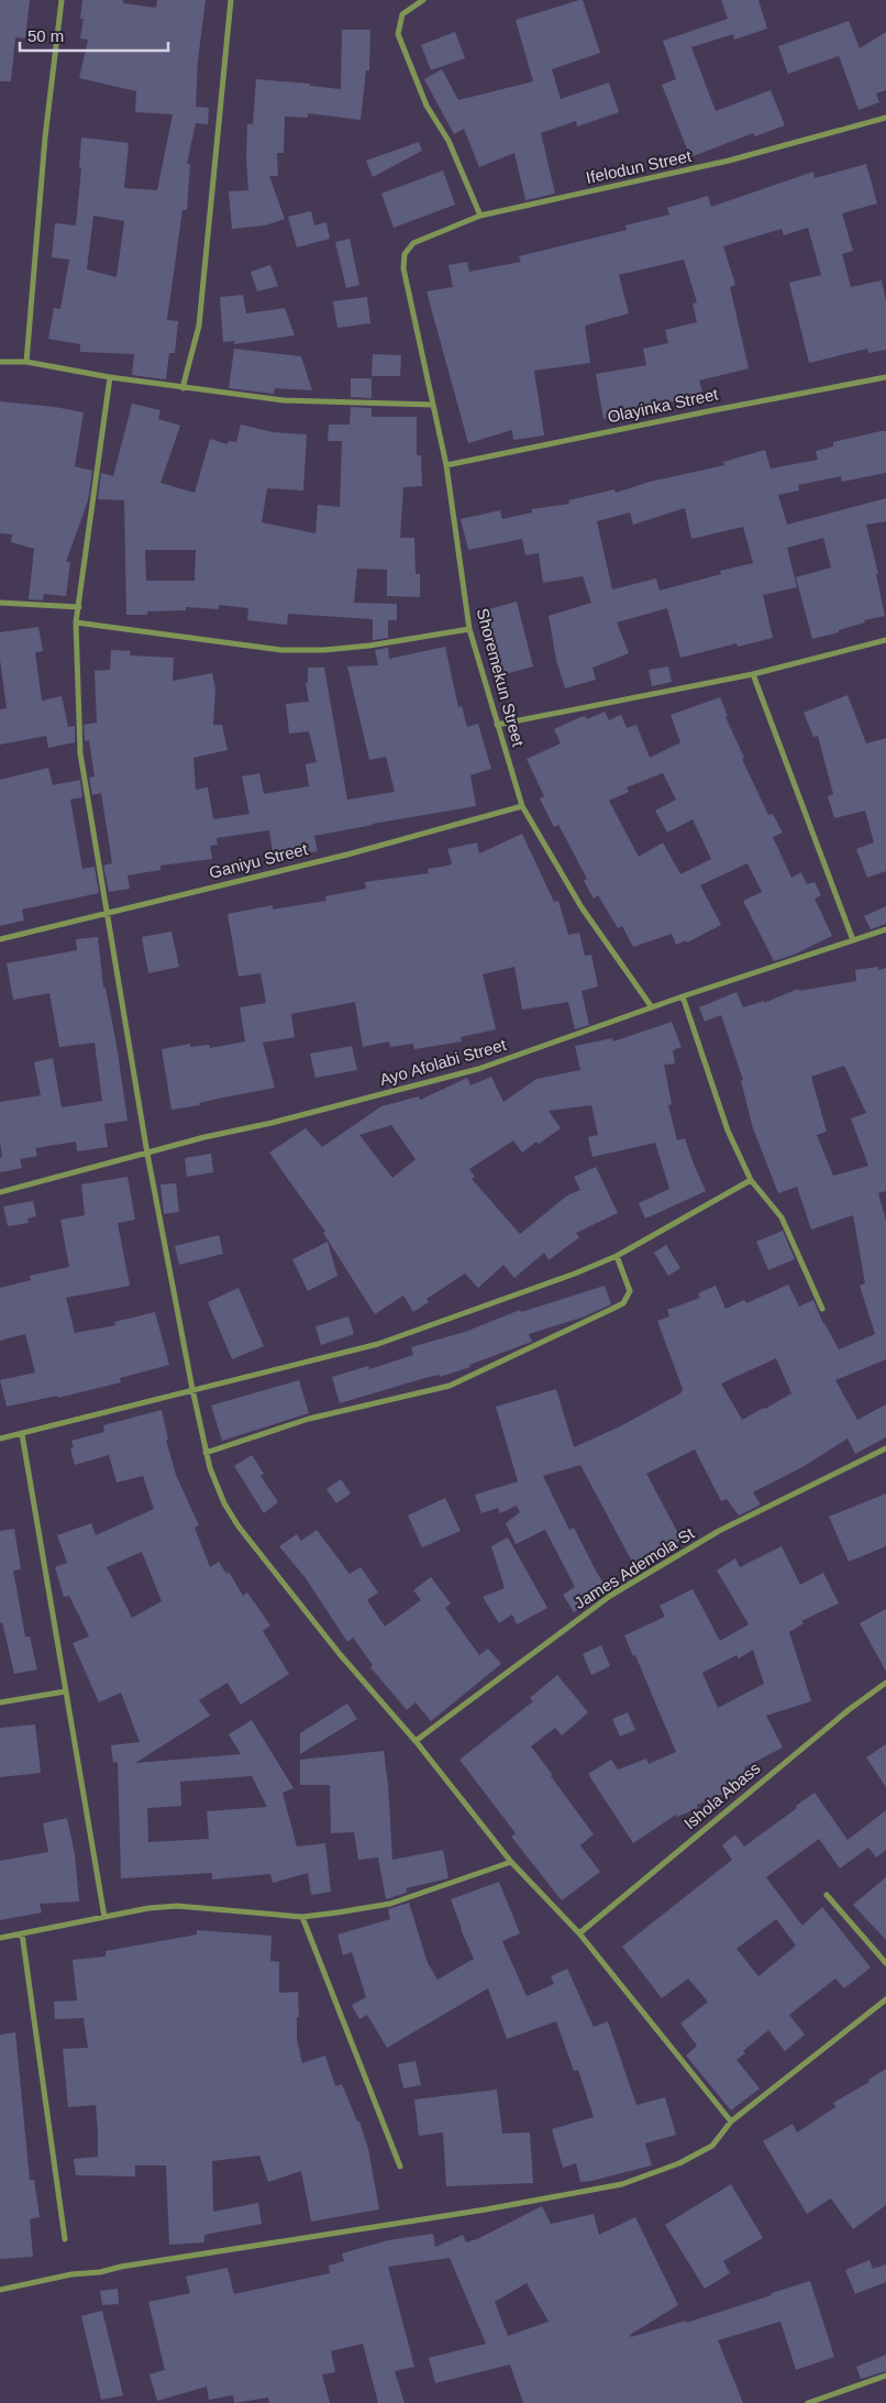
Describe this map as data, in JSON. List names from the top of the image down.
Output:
{
  "streets": {
    "street": [
      "Ifelodun Street",
      "Olayinka Street",
      "Shoremekun Street",
      "Ganiyu Street",
      "Ayo Afolabi Street",
      "James Ademola St",
      "Ishola Abass"
    ]
  },
  "crossings": [
    ["Ifelodun Street", "Shoremekun Street"],
    ["Olayinka Street", "Shoremekun Street"],
    ["Shoremekun Street", "Ganiyu Street"],
    ["Shoremekun Street", "Ayo Afolabi Street"]
  ],
  "scale_bar": "50 m"
}
